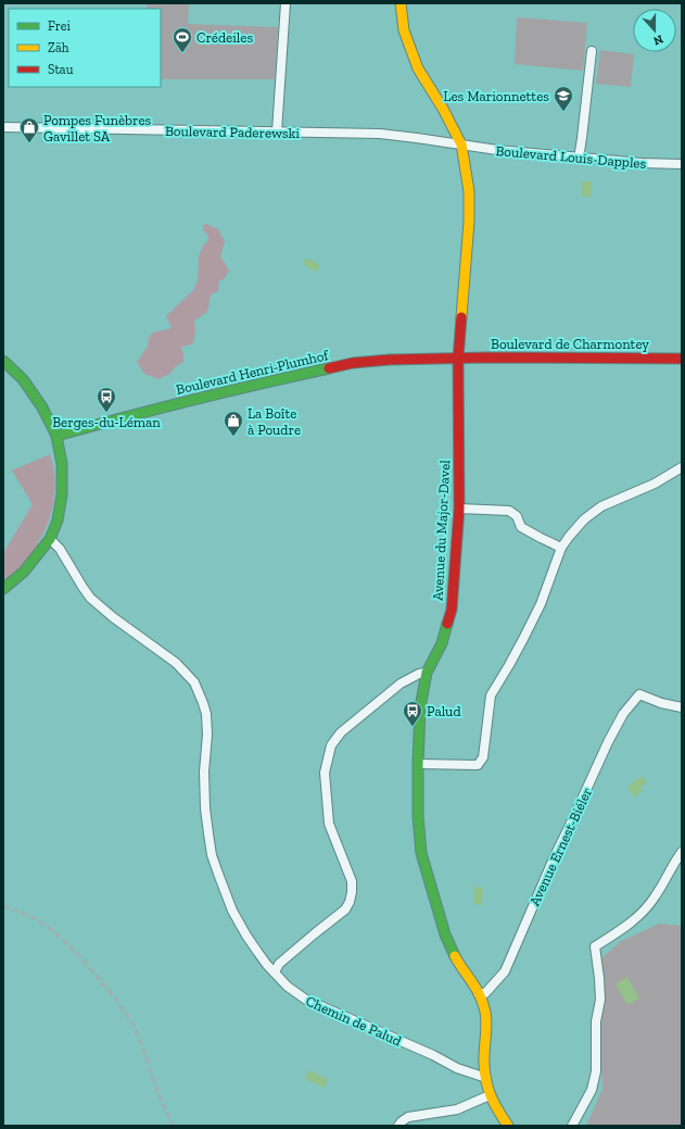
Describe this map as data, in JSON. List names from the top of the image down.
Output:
{
  "streets": {
    "street": [
      "Boulevard Paderewski",
      "Boulevard Louis-Dapples",
      "Boulevard de Charmontey",
      "Boulevard Henri-Plumhof",
      "Avenue du Major-Davel",
      "Avenue Ernest-Biéler",
      "Chemin de Palud"
    ]
  },
  "crossings": [
    ["Boulevard Paderewski", "Boulevard Louis-Dapples"],
    ["Boulevard Paderewski", "Avenue du Major-Davel"],
    ["Boulevard Louis-Dapples", "Avenue du Major-Davel"],
    ["Boulevard de Charmontey", "Boulevard Henri-Plumhof"],
    ["Boulevard de Charmontey", "Avenue du Major-Davel"],
    ["Boulevard Henri-Plumhof", "Avenue du Major-Davel"],
    ["Avenue du Major-Davel", "Avenue Ernest-Biéler"],
    ["Avenue du Major-Davel", "Chemin de Palud"]
  ],
  "places": {
    "sports": ["Crédeiles"],
    "school or university": ["Les Marionnettes"],
    "shop": ["Pompes Funèbres Gavillet SA", "La Boîte à Poudre"],
    "bus stop": ["Berges-du-Léman", "Palud"]
  },
  "legend": ["Frei", "Zäh", "Stau"],
  "north": "bottom"
}
